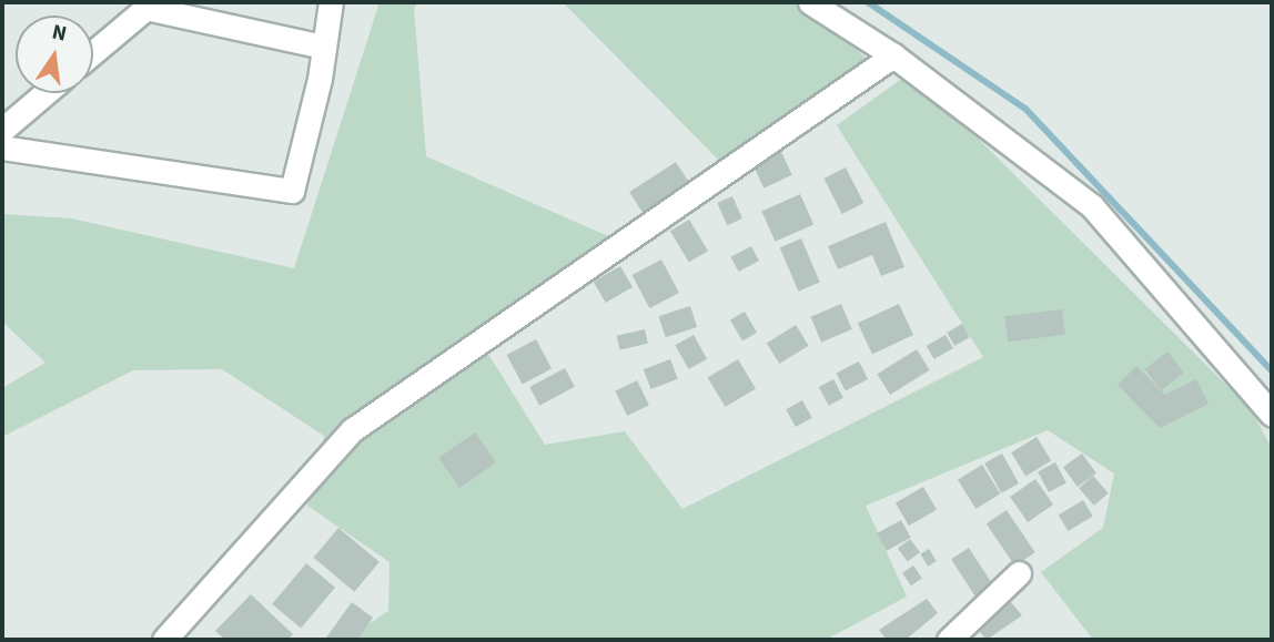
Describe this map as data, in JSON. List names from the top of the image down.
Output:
{
  "north": "top"
}
